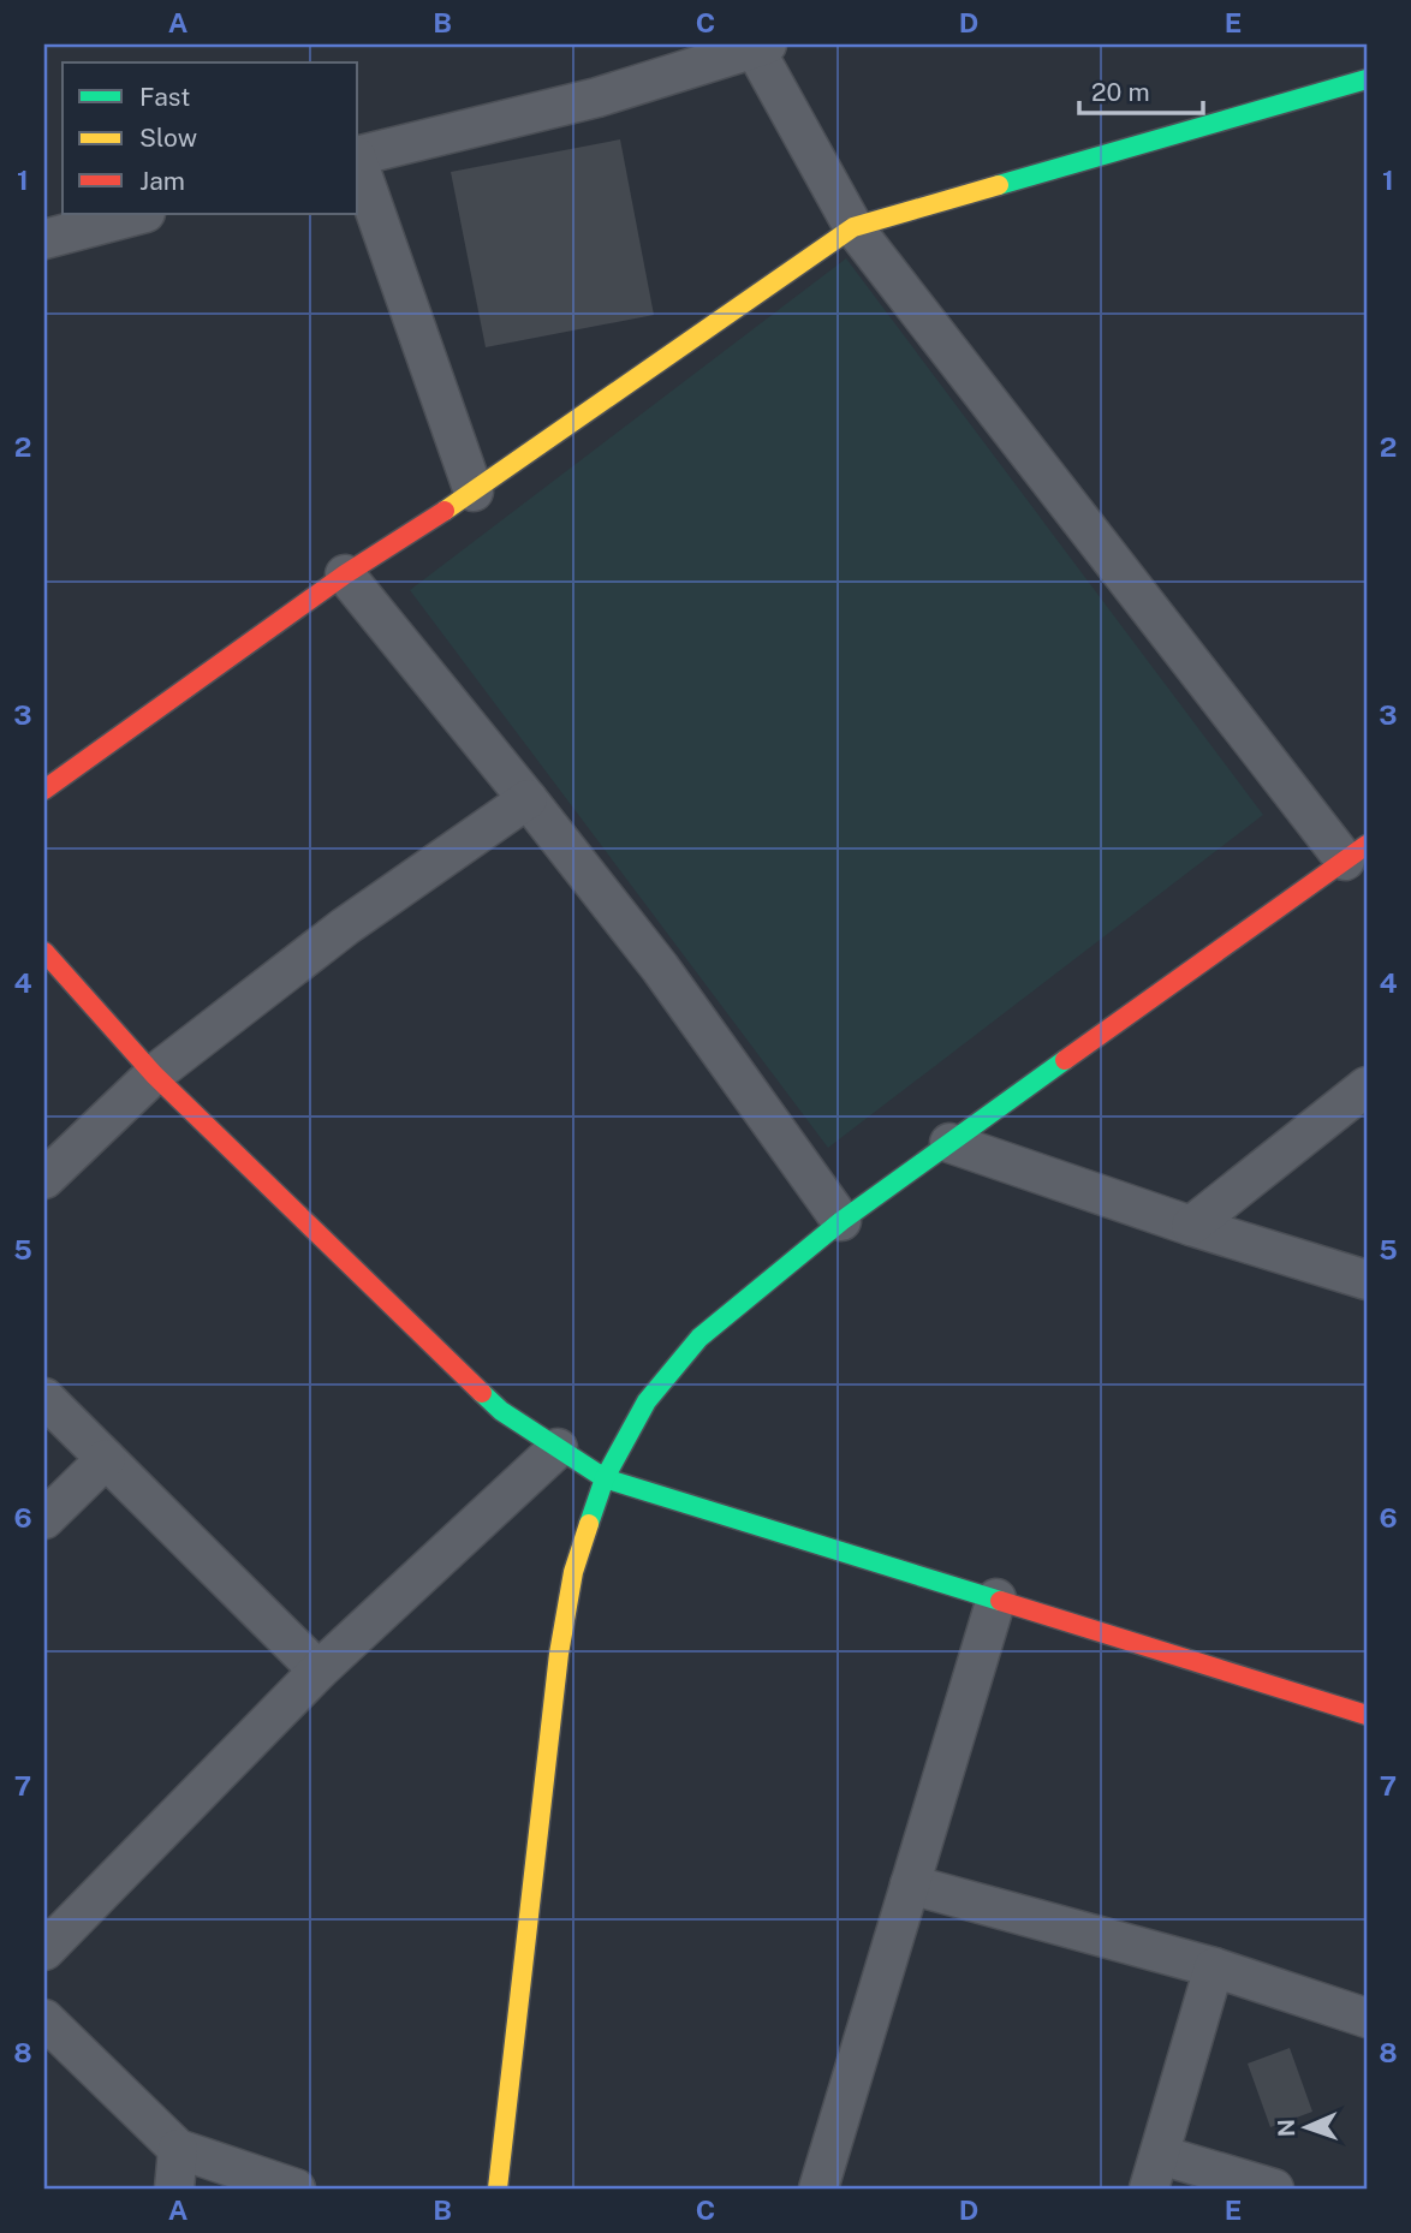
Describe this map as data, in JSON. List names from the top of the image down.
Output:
{
  "legend": ["Fast", "Slow", "Jam"],
  "scale_bar": "20 m",
  "north": "left",
  "grid": {
    "columns": [
      "A",
      "B",
      "C",
      "D",
      "E"
    ],
    "rows": [
      "1",
      "2",
      "3",
      "4",
      "5",
      "6",
      "7",
      "8"
    ]
  }
}
